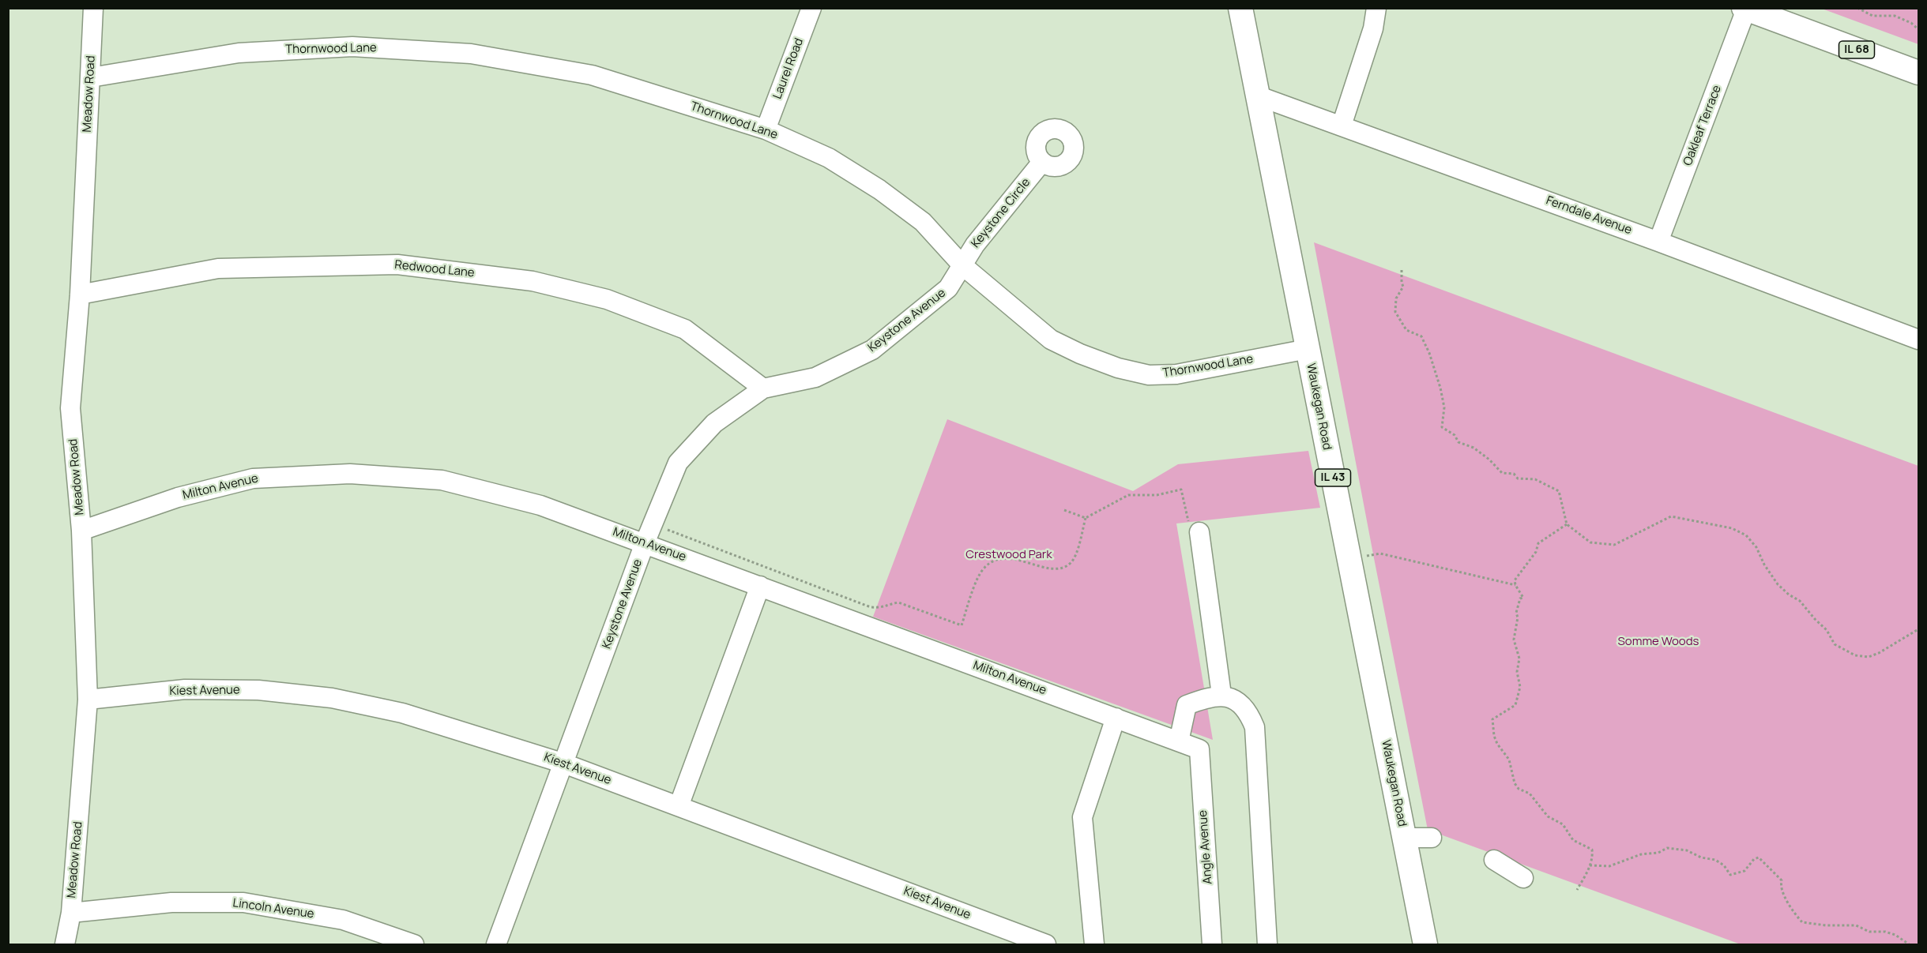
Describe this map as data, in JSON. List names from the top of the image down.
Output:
{
  "streets": {
    "main road": ["IL 68", "Waukegan Road", "IL 43"],
    "street": [
      "Thornwood Lane",
      "Laurel Road",
      "Meadow Road",
      "Oakleaf Terrace",
      "Keystone Circle",
      "Ferndale Avenue",
      "Redwood Lane",
      "Keystone Avenue",
      "Milton Avenue",
      "Kiest Avenue",
      "Angle Avenue",
      "Lincoln Avenue"
    ]
  },
  "crossings": [
    ["Thornwood Lane", "Laurel Road"],
    ["Thornwood Lane", "Meadow Road"],
    ["Thornwood Lane", "Keystone Circle"],
    ["Thornwood Lane", "Keystone Avenue"],
    ["Thornwood Lane", "Waukegan Road"],
    ["IL 68", "Oakleaf Terrace"],
    ["Meadow Road", "Redwood Lane"],
    ["Meadow Road", "Milton Avenue"],
    ["Meadow Road", "Kiest Avenue"],
    ["Meadow Road", "Lincoln Avenue"],
    ["Oakleaf Terrace", "Ferndale Avenue"],
    ["Keystone Circle", "Keystone Avenue"],
    ["Ferndale Avenue", "Waukegan Road"],
    ["Redwood Lane", "Keystone Avenue"],
    ["Keystone Avenue", "Milton Avenue"],
    ["Keystone Avenue", "Kiest Avenue"],
    ["Milton Avenue", "Angle Avenue"]
  ],
  "parks": ["Crestwood Park", "Somme Woods"]
}
